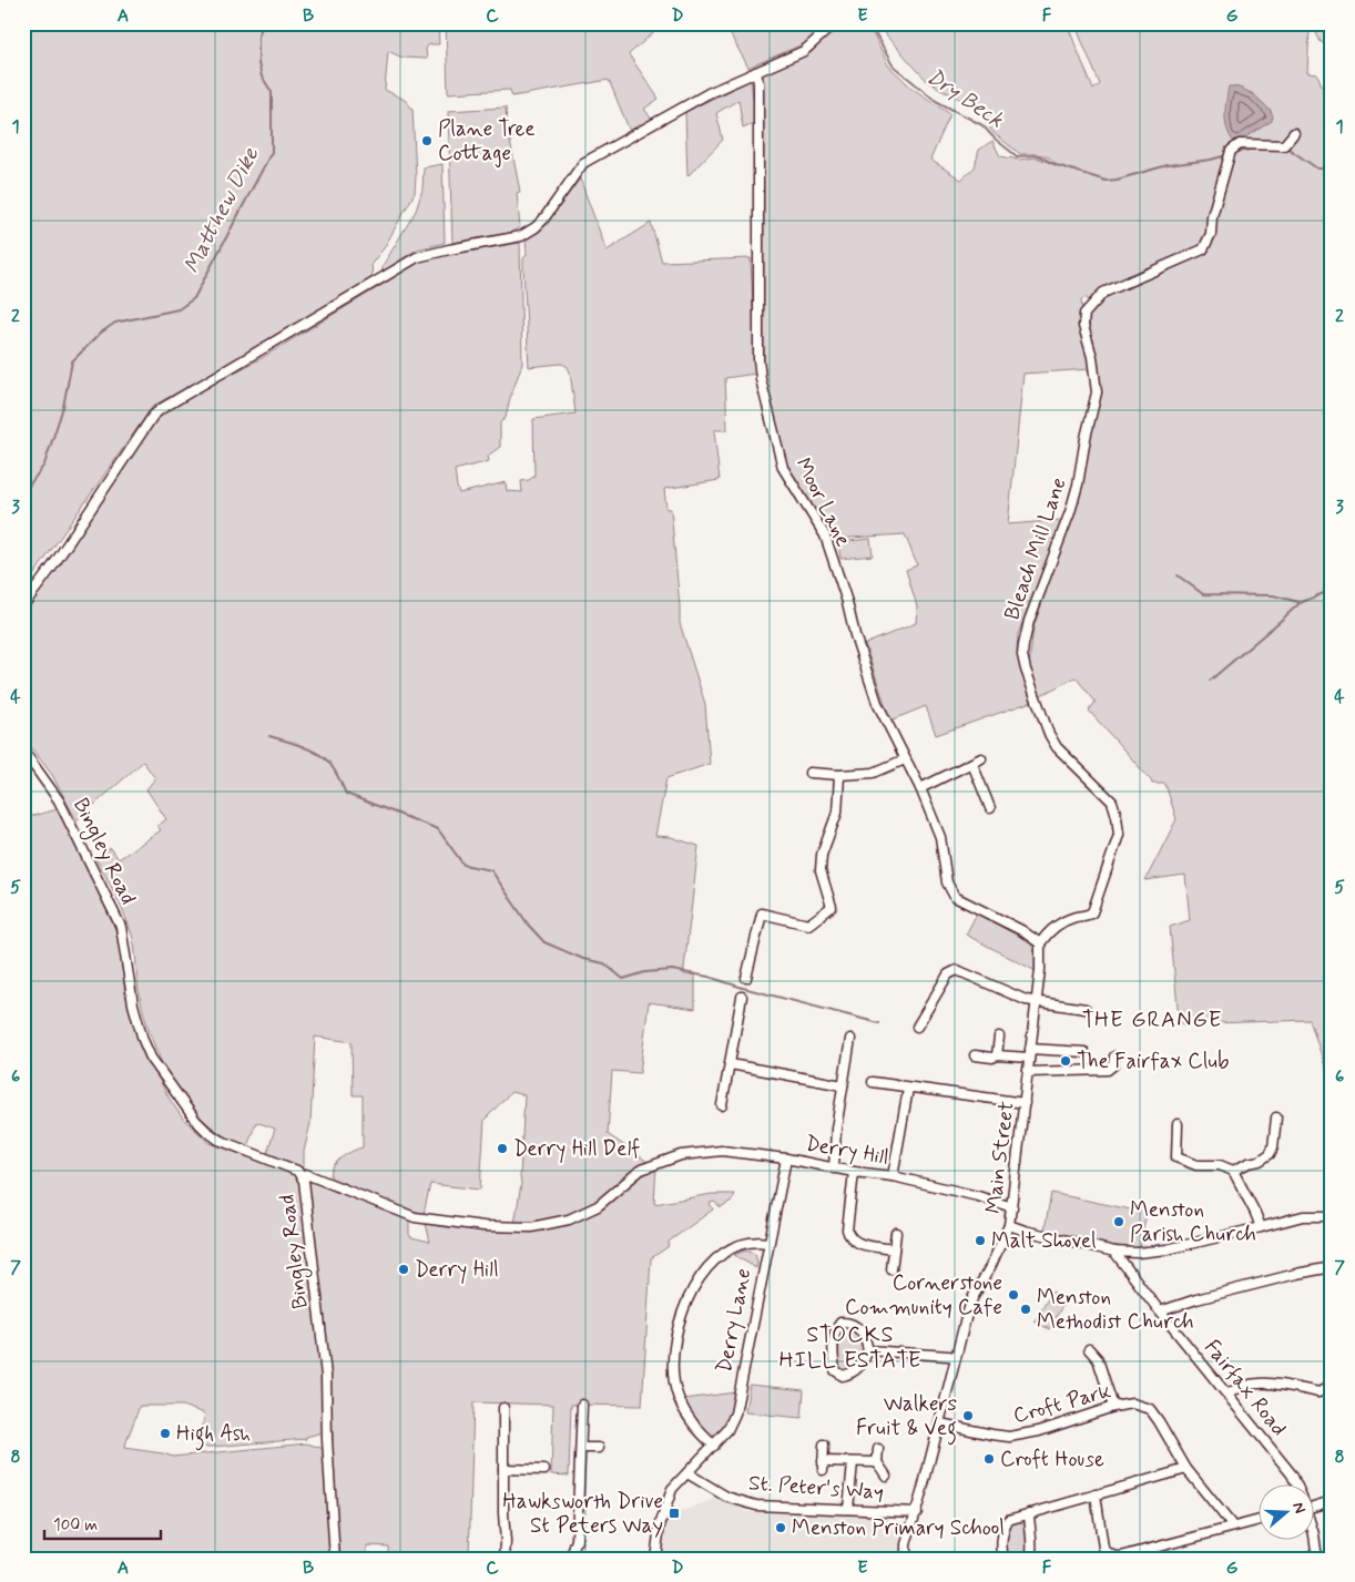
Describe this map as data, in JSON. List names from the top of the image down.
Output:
{
  "streets": {
    "street": [
      "Moor Lane",
      "Bleach Mill Lane",
      "Bingley Road",
      "Derry Hill",
      "Main Street",
      "Derry Lane",
      "Fairfax Road",
      "Croft Park",
      "St. Peter's Way"
    ]
  },
  "crossings": [
    ["Moor Lane", "Bleach Mill Lane"],
    ["Moor Lane", "Main Street"],
    ["Bleach Mill Lane", "Main Street"],
    ["Bingley Road", "Derry Hill"],
    ["Derry Hill", "Main Street"],
    ["Derry Hill", "Derry Lane"],
    ["Main Street", "Croft Park"],
    ["Main Street", "St. Peter's Way"],
    ["Derry Lane", "St. Peter's Way"]
  ],
  "districts": ["THE GRANGE", "STOCKS HILL ESTATE"],
  "water": ["Dry Beck", "Matthew Dike"],
  "places": {
    "other": [
      "Plane Tree Cottage",
      "The Fairfax Club",
      "Derry Hill Delf",
      "Menston Parish Church",
      "Malt Shovel",
      "Derry Hill",
      "Cornerstone Community Cafe",
      "Menston Methodist Church",
      "Walkers Fruit & Veg",
      "High Ash",
      "Croft House",
      "Menston Primary School"
    ],
    "transit": ["Hawksworth Drive St Peters Way"]
  },
  "scale_bar": "100 m",
  "north": "right",
  "grid": {
    "columns": [
      "A",
      "B",
      "C",
      "D",
      "E",
      "F",
      "G"
    ],
    "rows": [
      "1",
      "2",
      "3",
      "4",
      "5",
      "6",
      "7",
      "8"
    ]
  }
}
